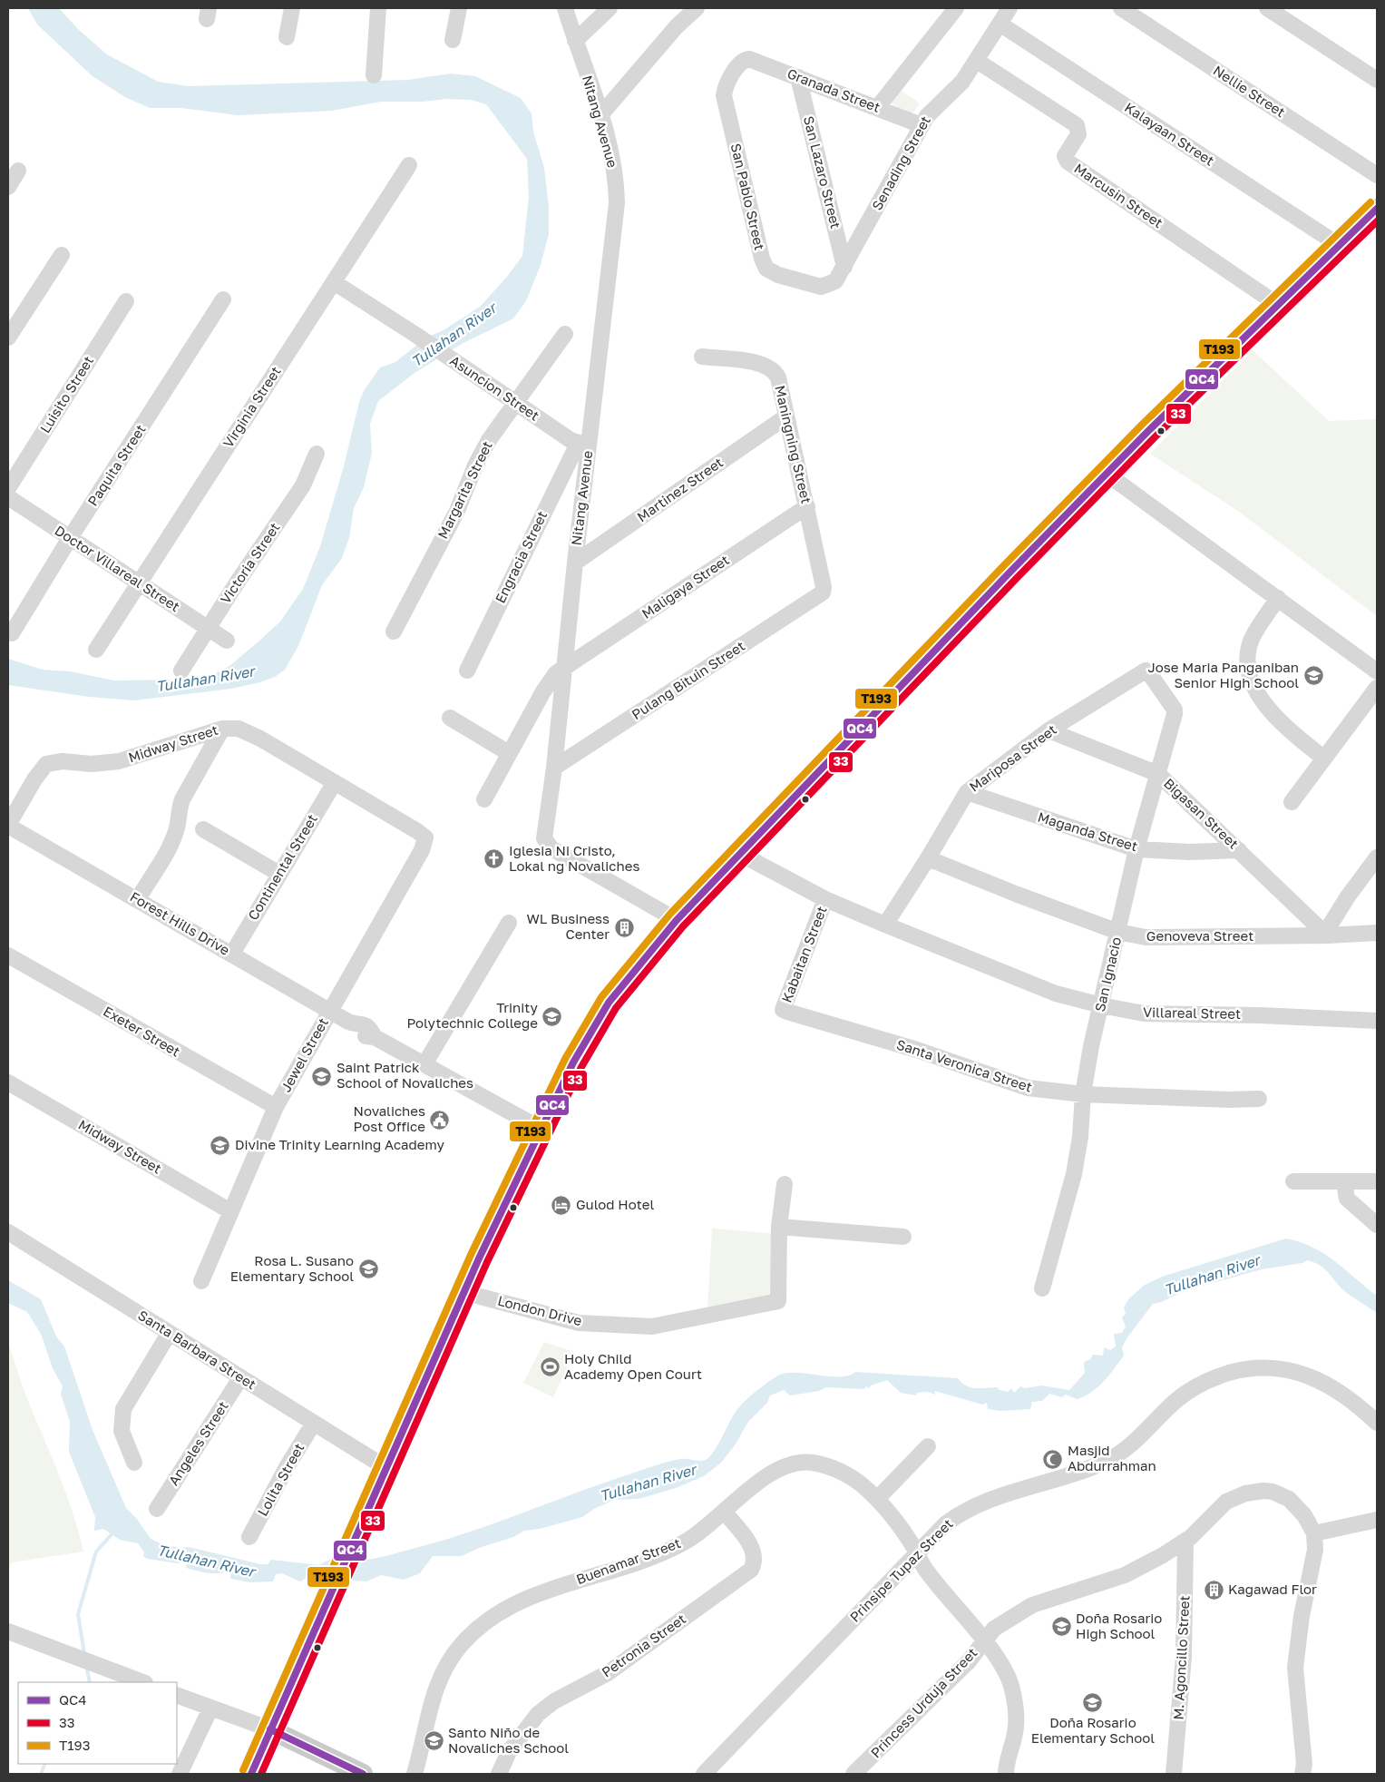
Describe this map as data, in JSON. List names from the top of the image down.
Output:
{
  "streets": {
    "street": [
      "Granada Street",
      "Nellie Street",
      "Nitang Avenue",
      "Kalayaan Street",
      "Senading Street",
      "San Lazaro Street",
      "Marcusin Street",
      "San Pablo Street",
      "Asuncion Street",
      "Luisito Street",
      "Virginia Street",
      "Maningning Street",
      "Paquita Street",
      "Margarita Street",
      "Martinez Street",
      "Engracia Street",
      "Victoria Street",
      "Doctor Villareal Street",
      "Maligaya Street",
      "Pulang Bituin Street",
      "Midway Street",
      "Mariposa Street",
      "Bigasan Street",
      "Maganda Street",
      "Continental Street",
      "Forest Hills Drive",
      "Genoveva Street",
      "Kabaitan Street",
      "San Ignacio",
      "Villareal Street",
      "Exeter Street",
      "Jewel Street",
      "Santa Veronica Street",
      "London Drive",
      "Santa Barbara Street",
      "Angeles Street",
      "Lolita Street",
      "Buenamar Street",
      "Prinsipe Tupaz Street",
      "Petronia Street",
      "M. Agoncillo Street",
      "Princess Urduja Street"
    ]
  },
  "crossings": [
    ["Granada Street", "Senading Street"],
    ["Granada Street", "San Lazaro Street"],
    ["Granada Street", "San Pablo Street"],
    ["Nitang Avenue", "Asuncion Street"],
    ["Nitang Avenue", "Martinez Street"],
    ["Nitang Avenue", "Engracia Street"],
    ["Nitang Avenue", "Maligaya Street"],
    ["Nitang Avenue", "Pulang Bituin Street"],
    ["Kalayaan Street", "Senading Street"],
    ["Senading Street", "San Lazaro Street"],
    ["Senading Street", "Marcusin Street"],
    ["Senading Street", "San Pablo Street"],
    ["Asuncion Street", "Virginia Street"],
    ["Asuncion Street", "Margarita Street"],
    ["Asuncion Street", "Engracia Street"],
    ["Virginia Street", "Doctor Villareal Street"],
    ["Maningning Street", "Martinez Street"],
    ["Maningning Street", "Maligaya Street"],
    ["Maningning Street", "Pulang Bituin Street"],
    ["Paquita Street", "Doctor Villareal Street"],
    ["Victoria Street", "Doctor Villareal Street"],
    ["Midway Street", "Continental Street"],
    ["Midway Street", "Forest Hills Drive"],
    ["Midway Street", "Jewel Street"],
    ["Mariposa Street", "Bigasan Street"],
    ["Mariposa Street", "Maganda Street"],
    ["Mariposa Street", "Genoveva Street"],
    ["Mariposa Street", "San Ignacio"],
    ["Mariposa Street", "Villareal Street"],
    ["Bigasan Street", "Maganda Street"],
    ["Bigasan Street", "Genoveva Street"],
    ["Bigasan Street", "San Ignacio"],
    ["Maganda Street", "San Ignacio"],
    ["Continental Street", "Forest Hills Drive"],
    ["Forest Hills Drive", "Jewel Street"],
    ["Genoveva Street", "San Ignacio"],
    ["Kabaitan Street", "Villareal Street"],
    ["Kabaitan Street", "Santa Veronica Street"],
    ["San Ignacio", "Villareal Street"],
    ["San Ignacio", "Santa Veronica Street"],
    ["Exeter Street", "Jewel Street"],
    ["Santa Barbara Street", "Angeles Street"],
    ["Santa Barbara Street", "Lolita Street"],
    ["Buenamar Street", "Prinsipe Tupaz Street"],
    ["Buenamar Street", "Petronia Street"],
    ["Buenamar Street", "Princess Urduja Street"],
    ["M. Agoncillo Street", "Princess Urduja Street"]
  ],
  "water": ["Tullahan River"],
  "places": {
    "school or university": [
      "Jose Maria Panganiban Senior High School",
      "Trinity Polytechnic College",
      "Saint Patrick School of Novaliches",
      "Divine Trinity Learning Academy",
      "Rosa L. Susano Elementary School",
      "Doña Rosario High School",
      "Doña Rosario Elementary School",
      "Santo Niño de Novaliches School"
    ],
    "church": ["Iglesia Ni Cristo, Lokal ng Novaliches"],
    "building": ["WL Business Center", "Kagawad Flor"],
    "public building": ["Novaliches Post Office"],
    "hotel": ["Gulod Hotel"],
    "sports": ["Holy Child Academy Open Court"],
    "mosque": ["Masjid Abdurrahman"]
  },
  "lines": ["transit line T193", "transit line QC4", "transit line 33"],
  "legend": ["QC4", "33", "T193"]
}
